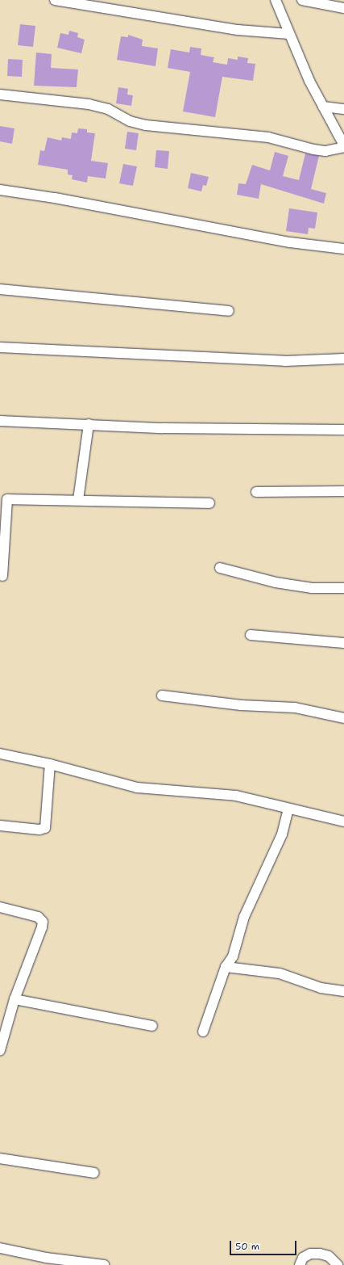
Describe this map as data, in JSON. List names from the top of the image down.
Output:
{
  "scale_bar": "50 m"
}
